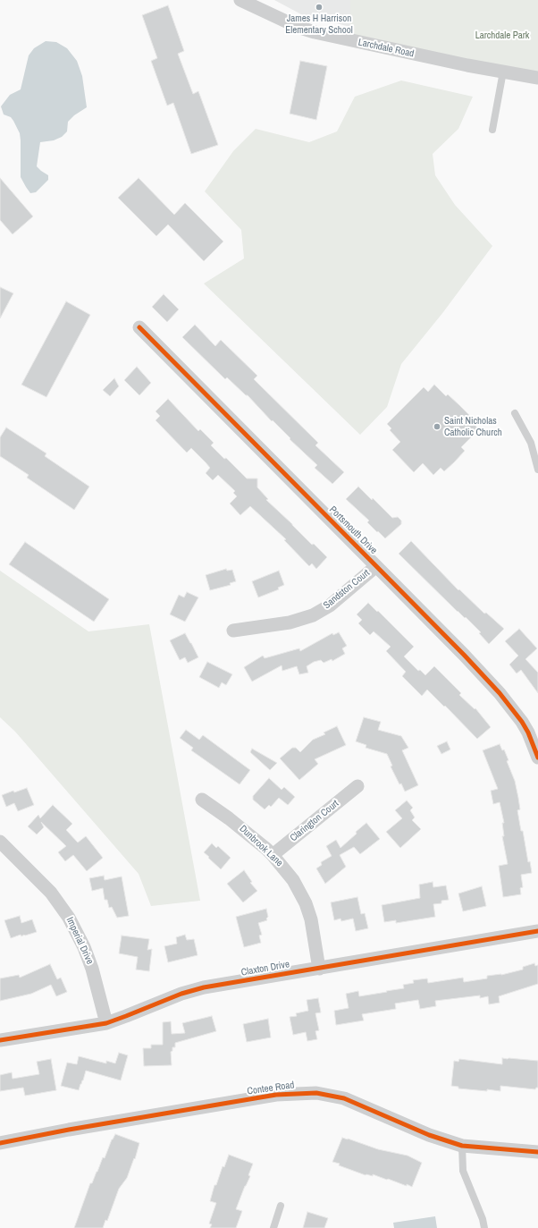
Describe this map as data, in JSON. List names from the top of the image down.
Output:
{
  "streets": {
    "street": [
      "Larchdale Road",
      "Portsmouth Drive",
      "Sandston Court",
      "Clarington Court",
      "Dunbrook Lane",
      "Imperial Drive",
      "Claxton Drive",
      "Contee Road"
    ]
  },
  "crossings": [
    ["Portsmouth Drive", "Sandston Court"],
    ["Clarington Court", "Dunbrook Lane"],
    ["Dunbrook Lane", "Claxton Drive"],
    ["Imperial Drive", "Claxton Drive"]
  ],
  "parks": ["Larchdale Park"],
  "places": ["James H Harrison Elementary School", "Saint Nicholas Catholic Church"]
}
